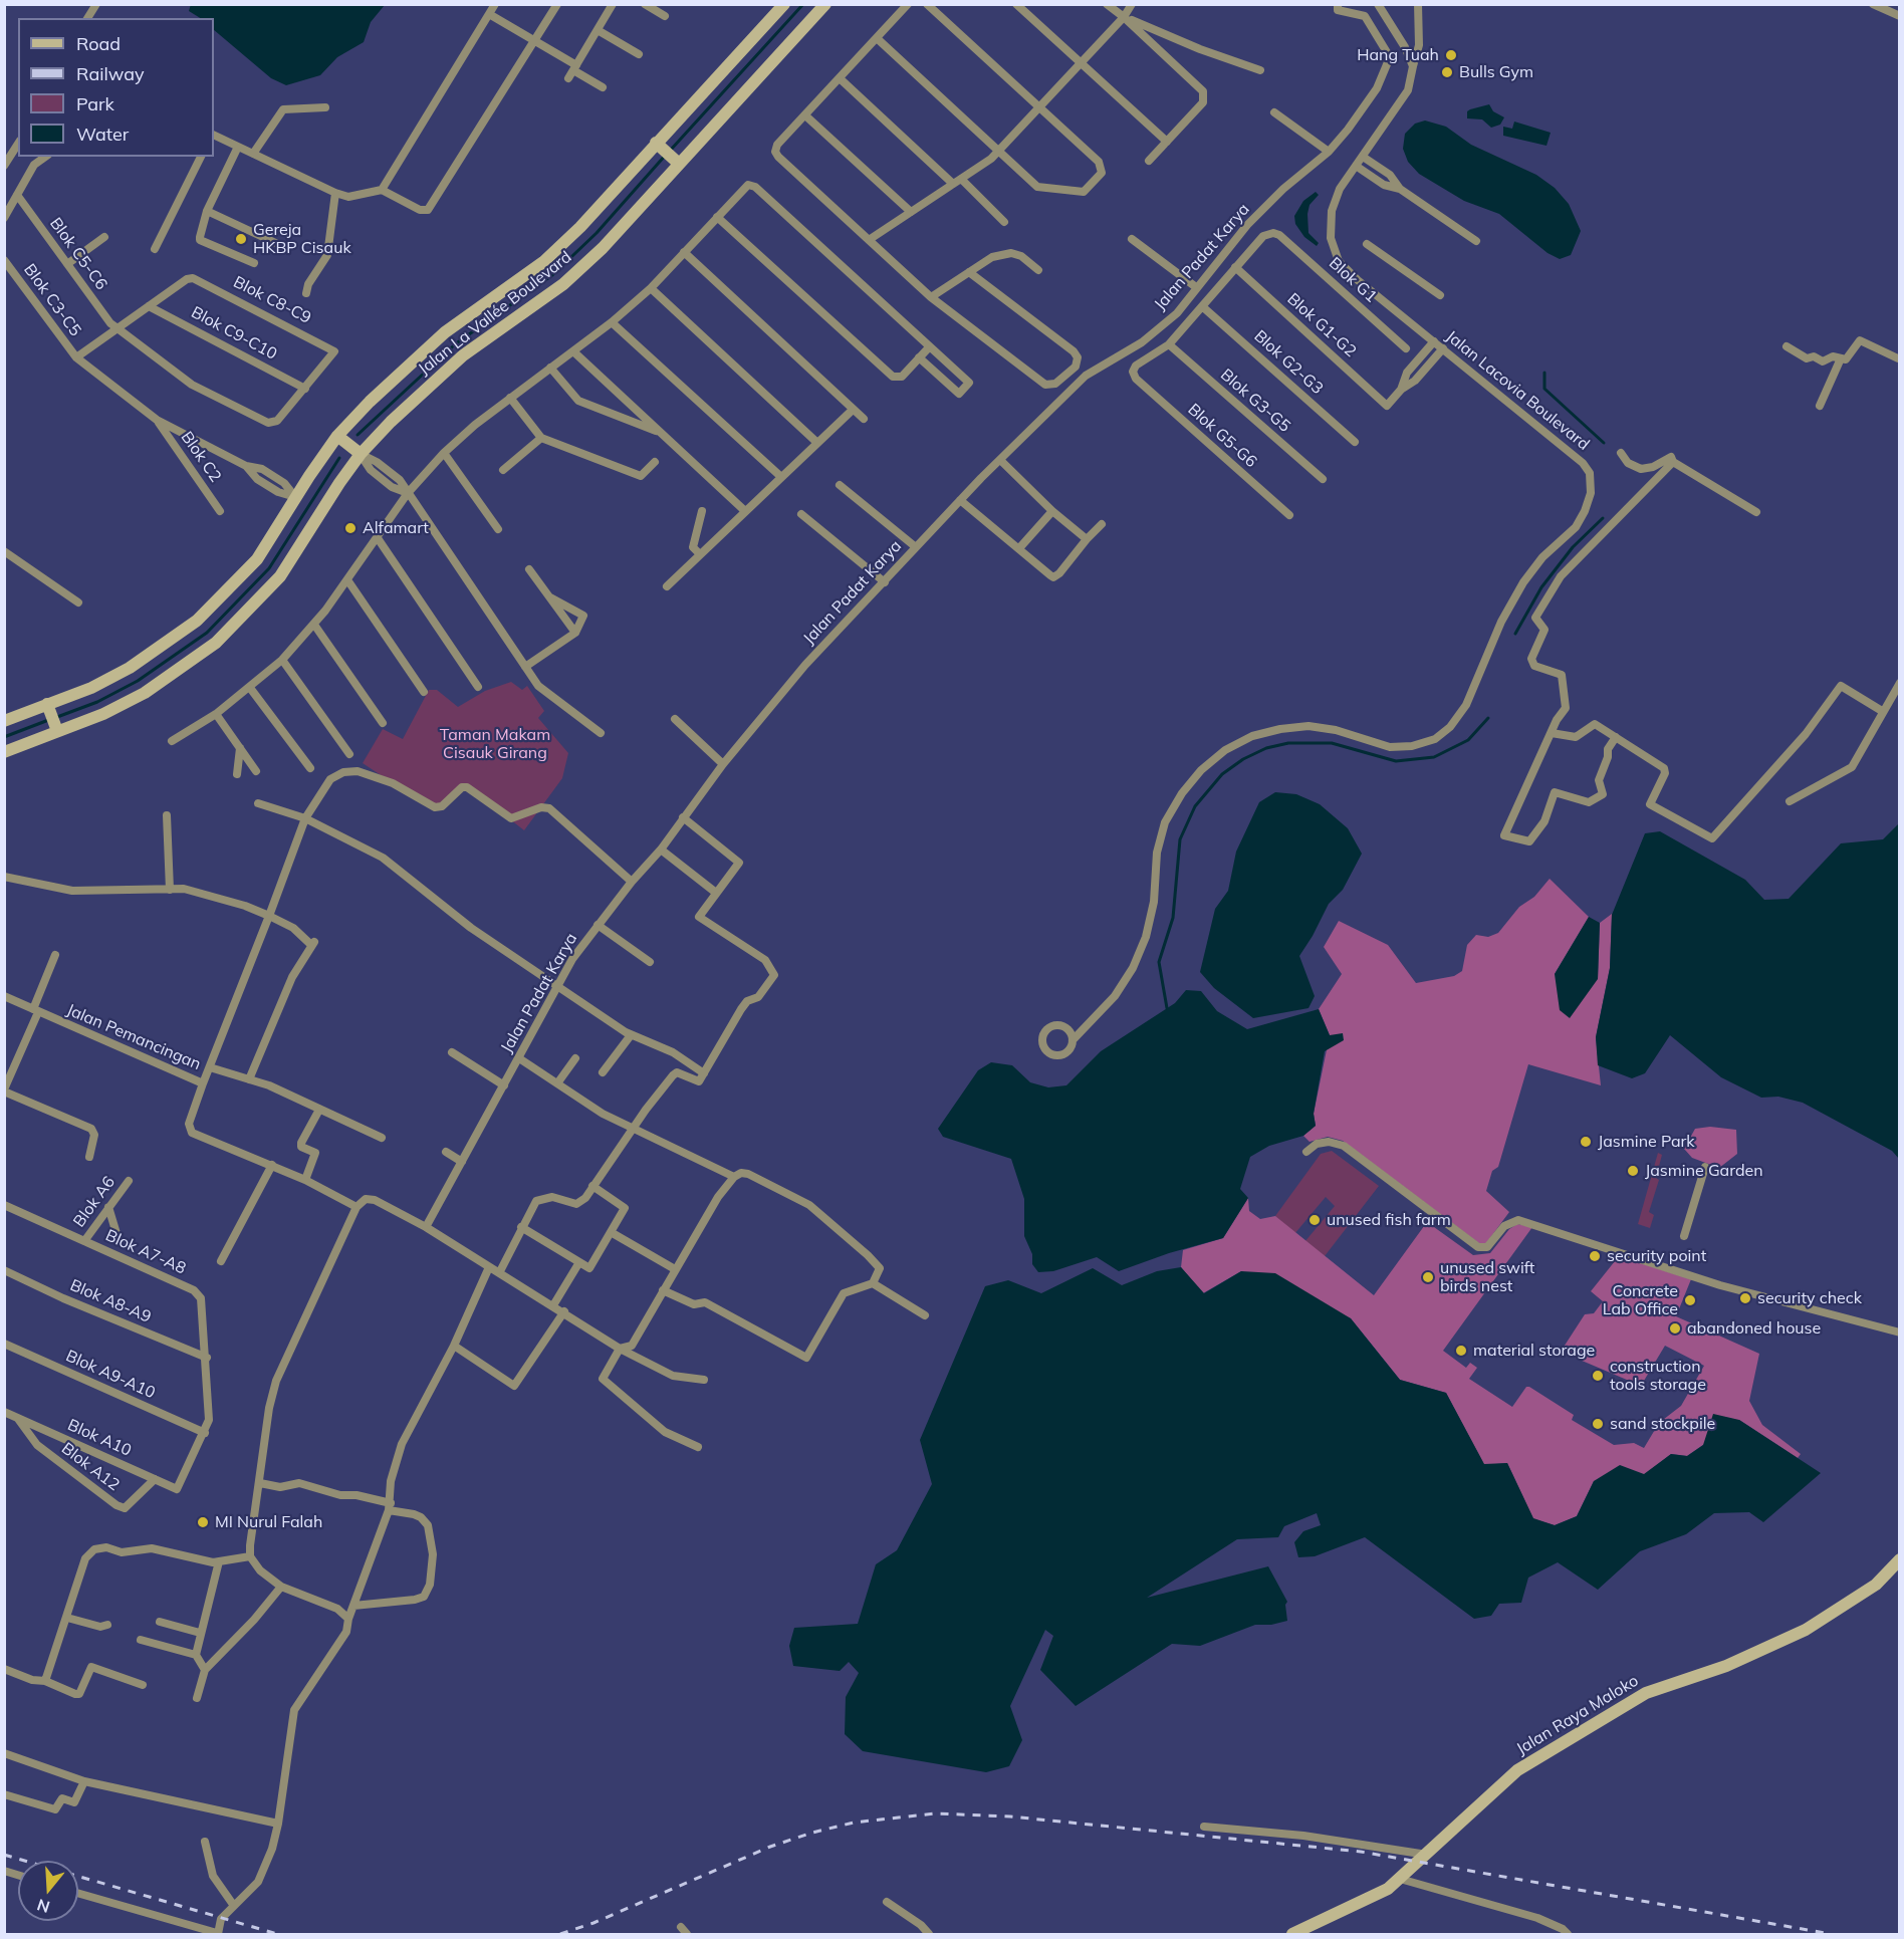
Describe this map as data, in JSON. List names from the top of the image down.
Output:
{
  "streets": {
    "street": [
      "Blok C5-C6",
      "Jalan Padat Karya",
      "Blok G1",
      "Blok C3-C5",
      "Blok C8-C9",
      "Jalan La Vallée Boulevard",
      "Blok G1-G2",
      "Blok C9-C10",
      "Blok G2-G3",
      "Jalan Lacovia Boulevard",
      "Blok G3-G5",
      "Blok G5-G6",
      "Blok C2",
      "Jalan Pemancingan",
      "Blok A6",
      "Blok A7-A8",
      "Blok A8-A9",
      "Blok A9-A10",
      "Blok A10",
      "Blok A12",
      "Jalan Raya Maloko"
    ]
  },
  "crossings": [
    ["Blok C5-C6", "Blok C8-C9"],
    ["Blok C5-C6", "Blok C9-C10"],
    ["Blok G1", "Blok G1-G2"],
    ["Blok C3-C5", "Blok C2"],
    ["Blok C8-C9", "Blok C9-C10"],
    ["Blok G3-G5", "Blok G5-G6"],
    ["Blok A6", "Blok A7-A8"],
    ["Blok A7-A8", "Blok A8-A9"],
    ["Blok A9-A10", "Blok A10"],
    ["Blok A10", "Blok A12"]
  ],
  "parks": ["Taman Makam Cisauk Girang"],
  "places": [
    "Hang Tuah",
    "Bulls Gym",
    "Gereja HKBP Cisauk",
    "Alfamart",
    "Jasmine Park",
    "Jasmine Garden",
    "unused fish farm",
    "security point",
    "unused swift birds nest",
    "security check",
    "Concrete Lab Office",
    "abandoned house",
    "material storage",
    "construction tools storage",
    "sand stockpile",
    "MI Nurul Falah"
  ],
  "legend": [
    "Road",
    "Railway",
    "Park",
    "Water"
  ],
  "north": "bottom"
}
